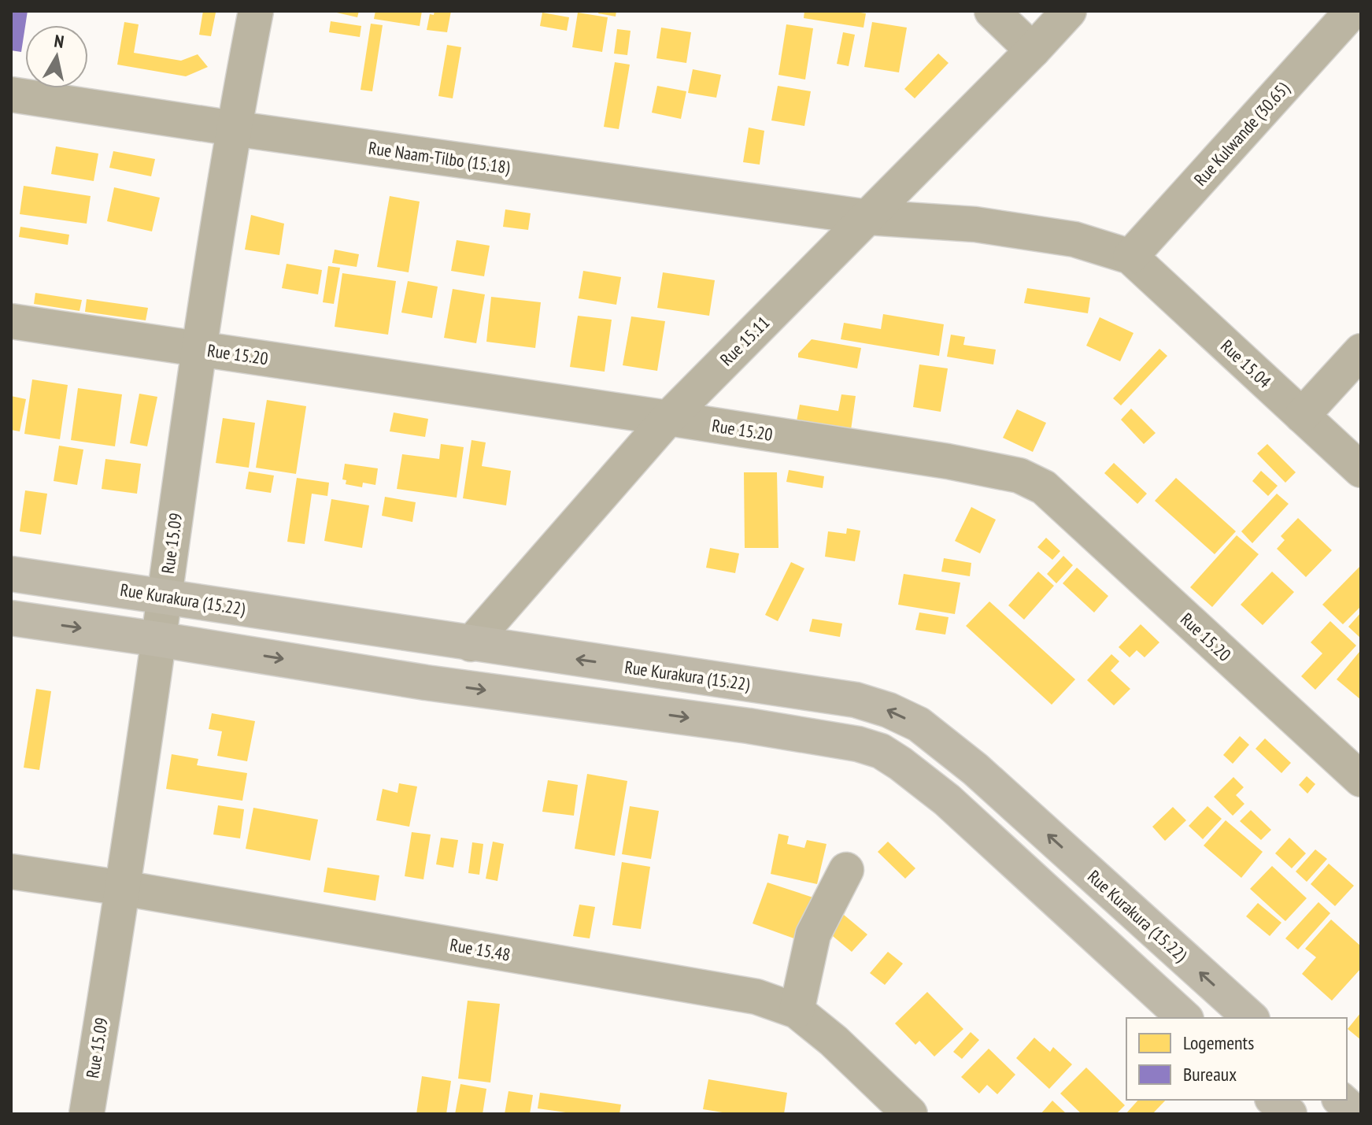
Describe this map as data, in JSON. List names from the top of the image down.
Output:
{
  "streets": {
    "main road": ["Rue Kurakura (15.22)"],
    "street": [
      "Rue Kulwande (30.65)",
      "Rue Naam-Tilbo (15.18)",
      "Rue 15.11",
      "Rue 15.20",
      "Rue 15.04",
      "Rue 15.09",
      "Rue 15.48"
    ]
  },
  "crossings": [
    ["Rue Kulwande (30.65)", "Rue Naam-Tilbo (15.18)"],
    ["Rue Kulwande (30.65)", "Rue 15.04"],
    ["Rue Naam-Tilbo (15.18)", "Rue 15.11"],
    ["Rue Naam-Tilbo (15.18)", "Rue 15.04"],
    ["Rue Naam-Tilbo (15.18)", "Rue 15.09"],
    ["Rue 15.11", "Rue 15.20"],
    ["Rue 15.11", "Rue Kurakura (15.22)"],
    ["Rue 15.20", "Rue 15.09"],
    ["Rue 15.09", "Rue Kurakura (15.22)"],
    ["Rue 15.09", "Rue 15.48"]
  ],
  "legend": ["Logements", "Bureaux"],
  "north": "top"
}
